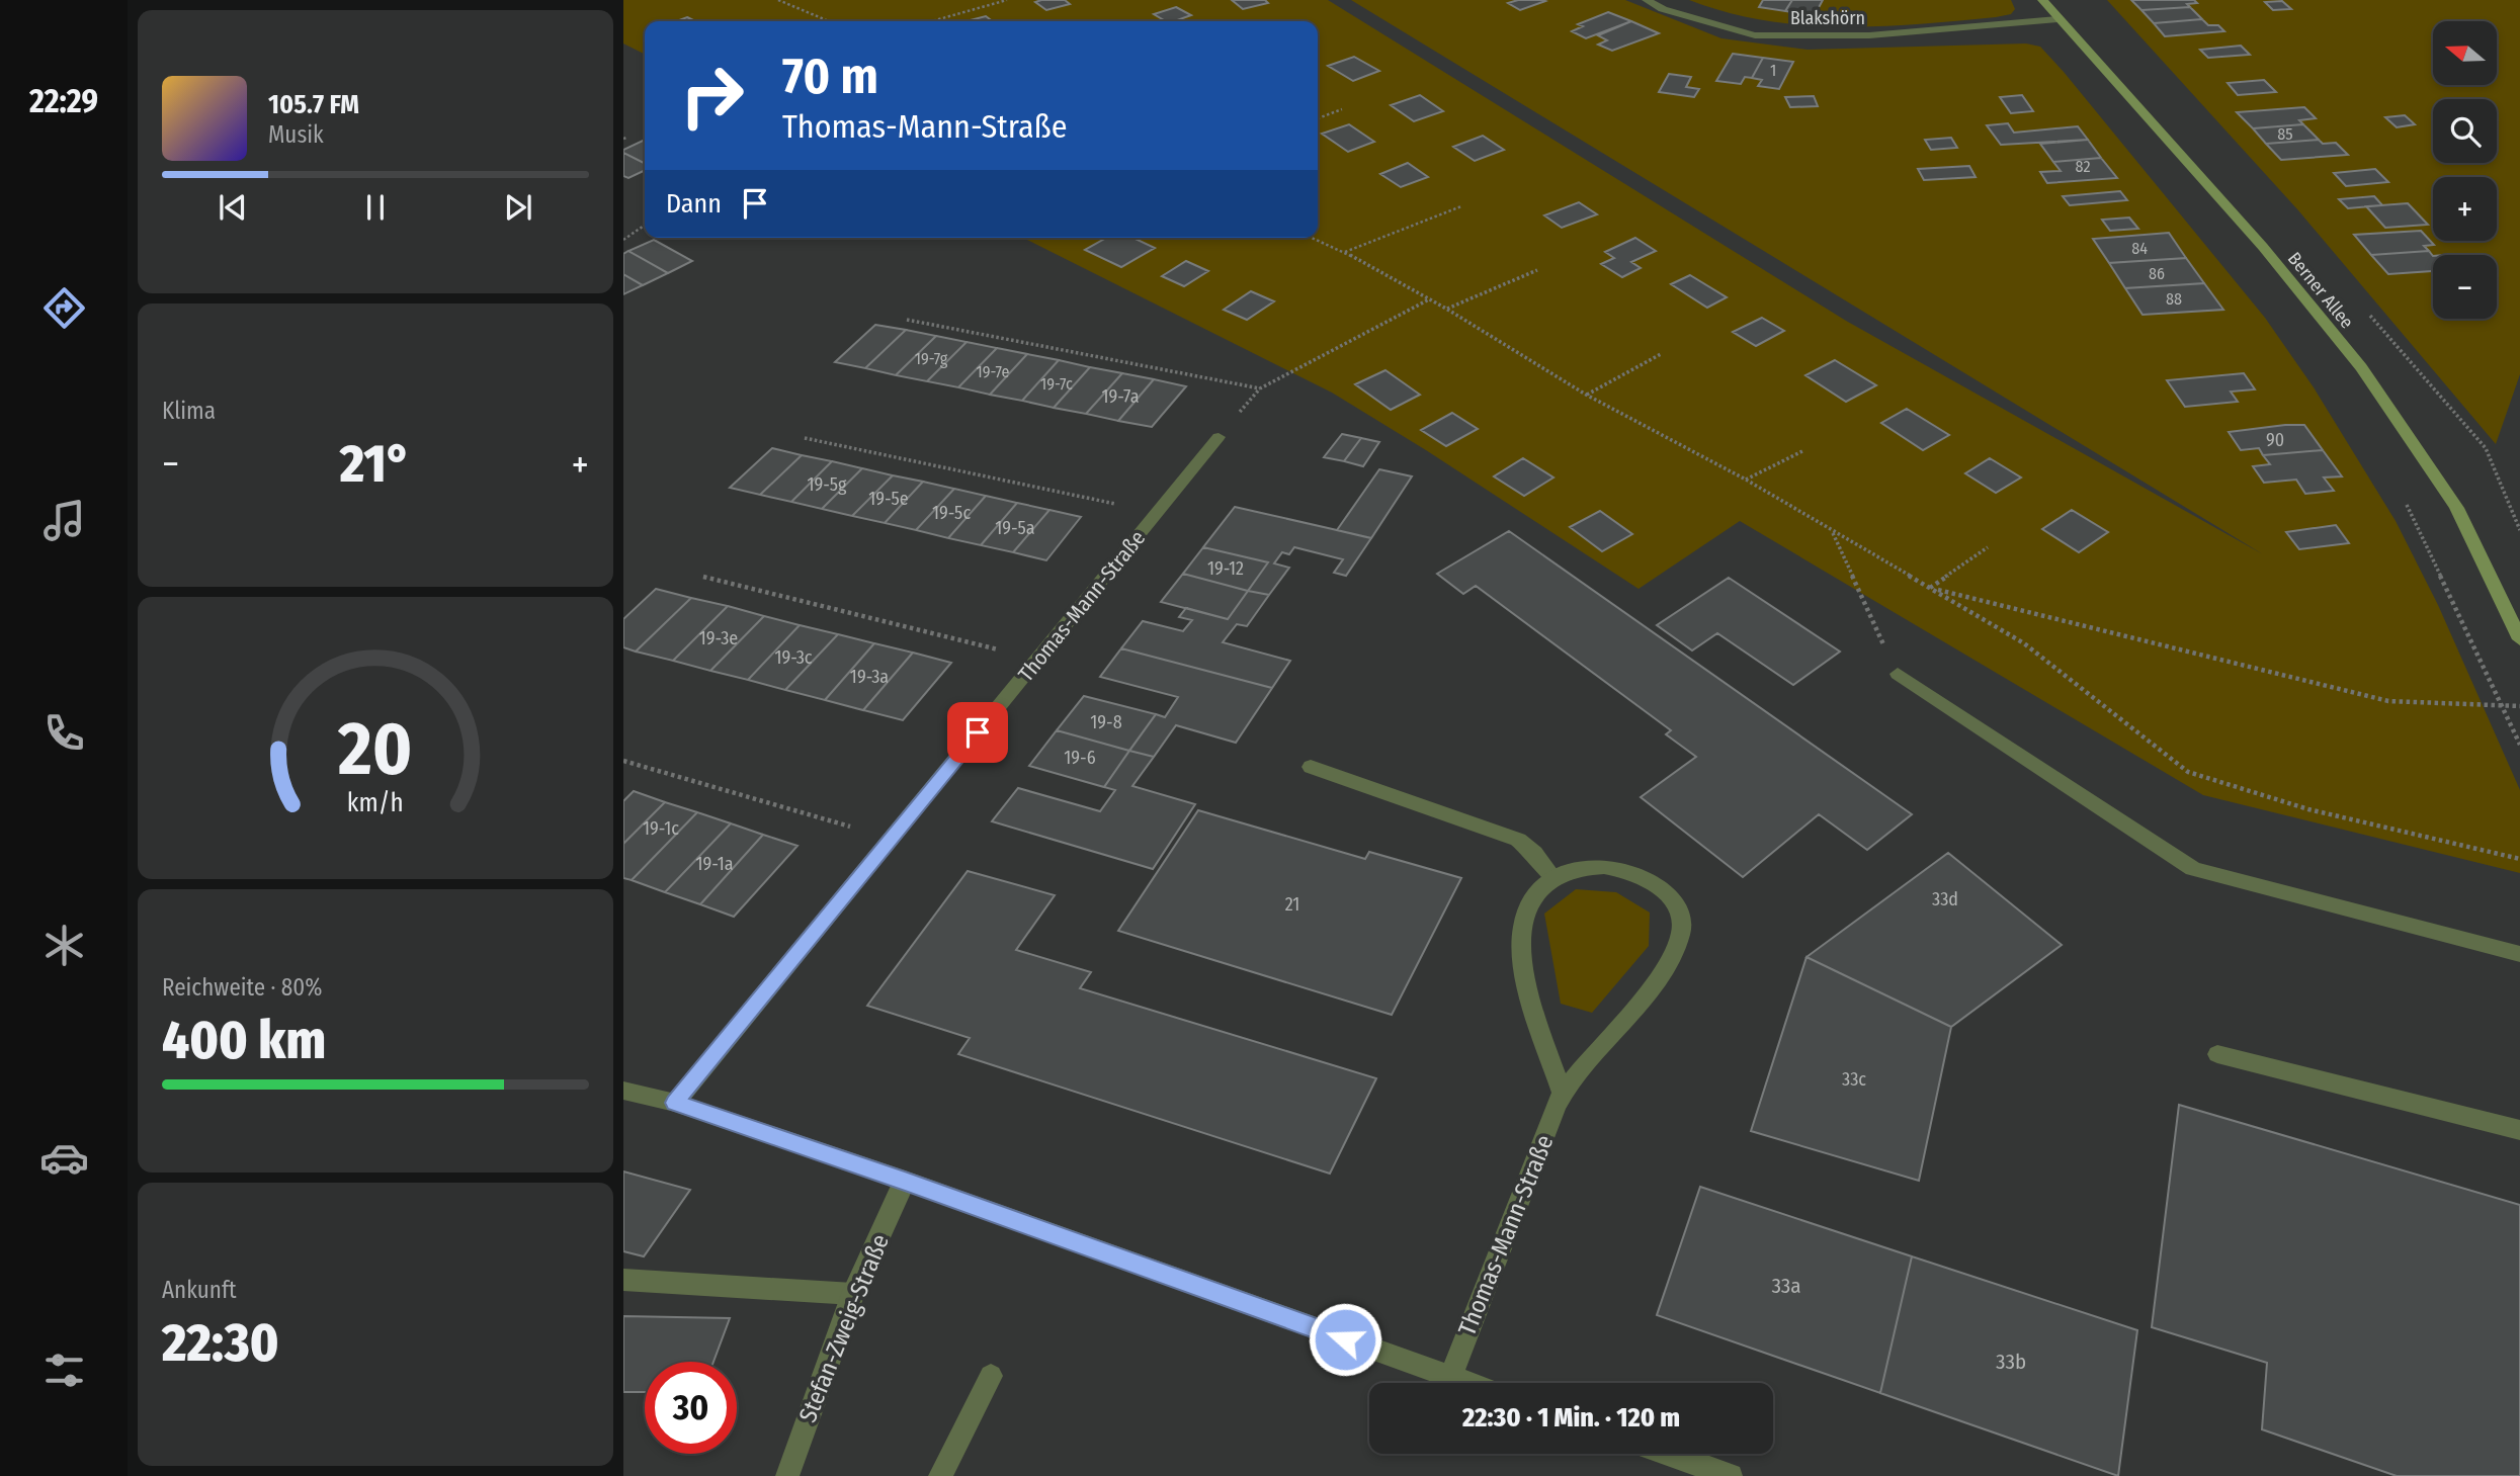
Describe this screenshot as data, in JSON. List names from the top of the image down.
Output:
{
  "streets": {
    "street": [
      "Blakshörn",
      "Berner Allee",
      "Thomas-Mann-Straße",
      "Stefan-Zweig-Straße"
    ]
  },
  "crossings": [
    ["Blakshörn", "Berner Allee"]
  ],
  "house_numbers": [
    "1",
    "85",
    "82",
    "84",
    "86",
    "88",
    "19-7g",
    "19-7e",
    "19-7c",
    "19-7a",
    "90",
    "19-5g",
    "19-5e",
    "19-5c",
    "19-5a",
    "19-12",
    "19-3e",
    "19-3c",
    "19-3a",
    "19-8",
    "19-6",
    "19-1c",
    "19-1a",
    "33d",
    "21",
    "33c",
    "33a",
    "33b"
  ],
  "north": "left",
  "page": {
    "tabs": "22:29",
    "map_buttons": ["+", "−"],
    "turn": ["70 m", "Thomas-Mann-Straße"],
    "song": ["105.7 FM", "Musik"],
    "then": "Dann",
    "tile": [
      "Klima",
      ["Reichweite · 80%", "400 km"],
      ["Ankunft", "22:30"]
    ],
    "heat": ["−", "21°", "+"],
    "limit": "30",
    "trip": "22:30 · 1 Min. · 120 m",
    "gauge": ["20", "km/h"]
  }
}
